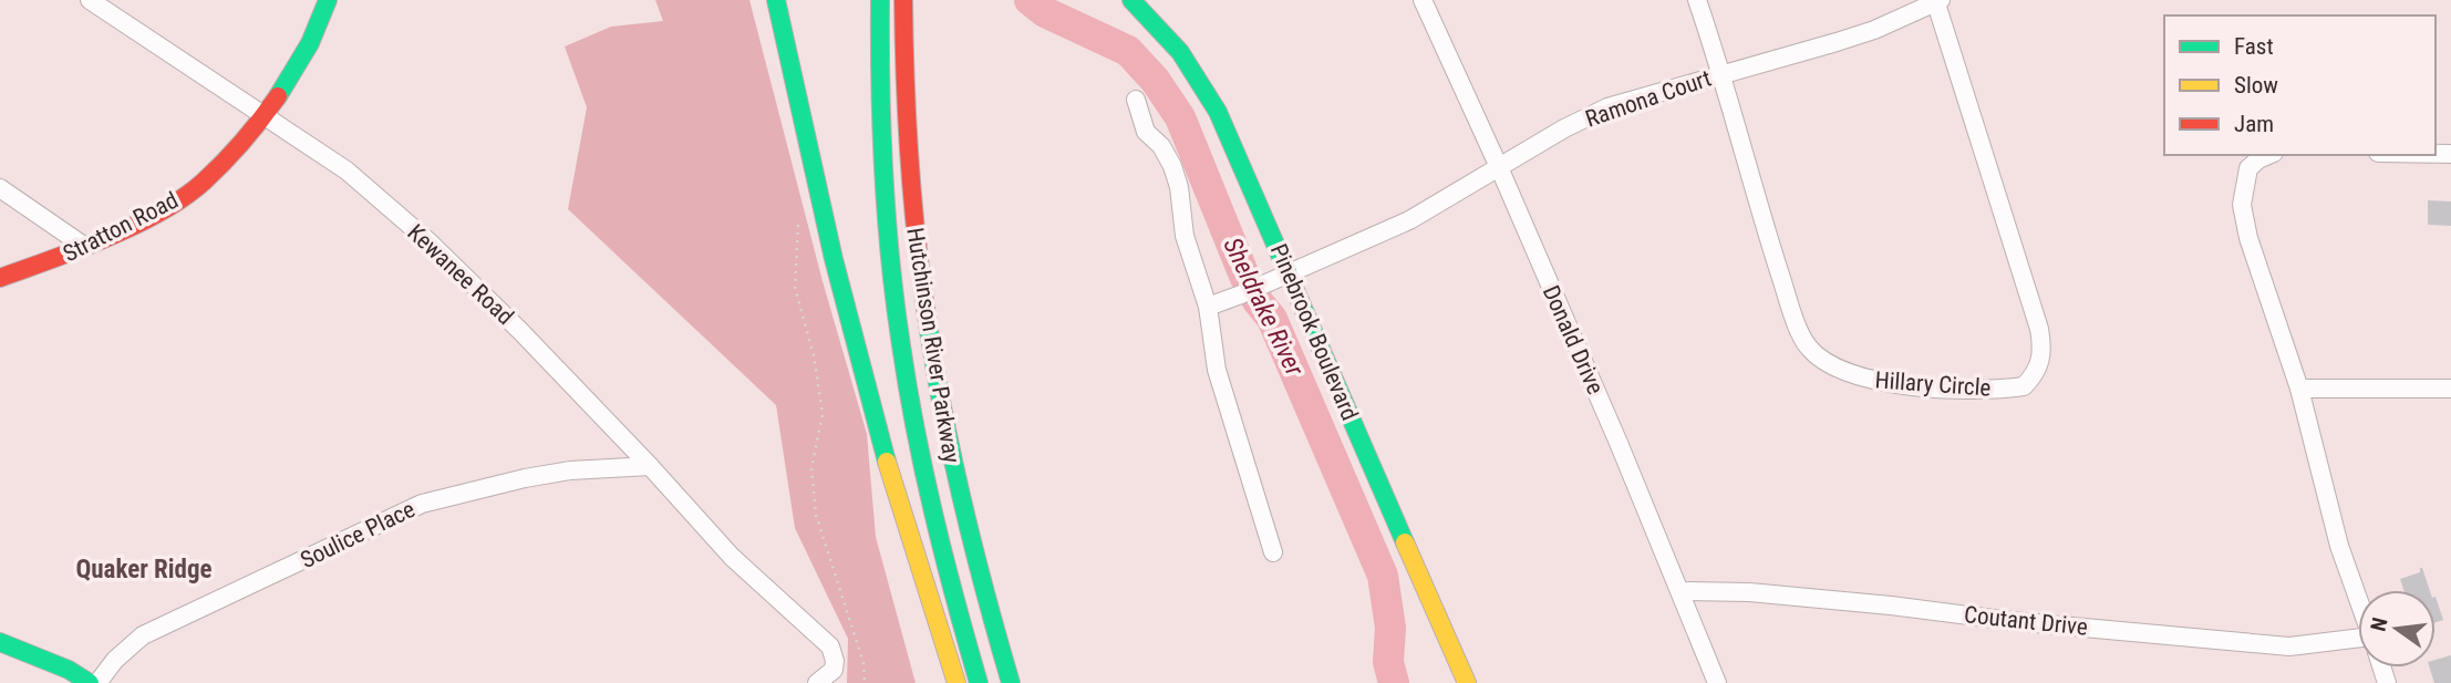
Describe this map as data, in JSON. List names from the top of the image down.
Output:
{
  "streets": {
    "main road": ["Stratton Road", "Pinebrook Boulevard", "Hutchinson River Parkway"],
    "street": [
      "Ramona Court",
      "Kewanee Road",
      "Donald Drive",
      "Hillary Circle",
      "Soulice Place",
      "Coutant Drive"
    ]
  },
  "crossings": [
    ["Ramona Court", "Pinebrook Boulevard"],
    ["Ramona Court", "Donald Drive"],
    ["Ramona Court", "Hillary Circle"],
    ["Stratton Road", "Kewanee Road"],
    ["Kewanee Road", "Soulice Place"],
    ["Donald Drive", "Coutant Drive"]
  ],
  "districts": ["Quaker Ridge"],
  "water": ["Sheldrake River"],
  "legend": ["Fast", "Slow", "Jam"],
  "north": "left"
}
